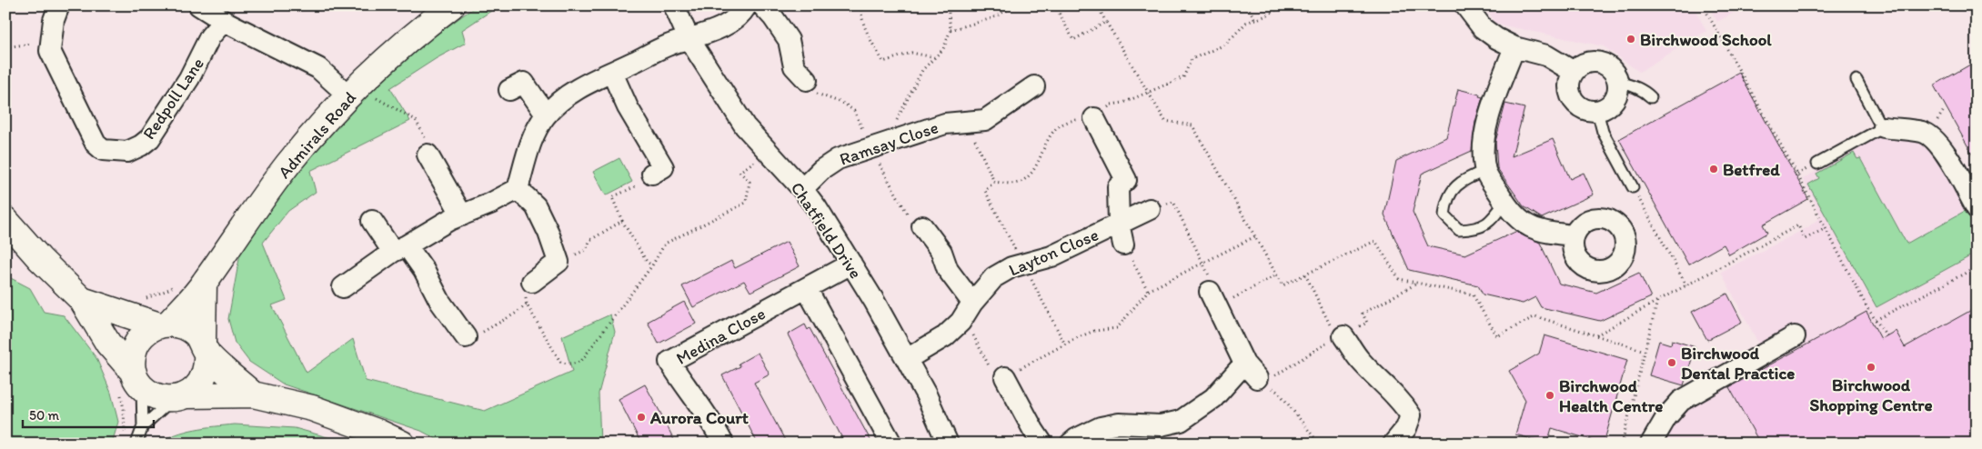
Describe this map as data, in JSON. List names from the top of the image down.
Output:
{
  "streets": {
    "street": [
      "Redpoll Lane",
      "Admirals Road",
      "Ramsay Close",
      "Chatfield Drive",
      "Layton Close",
      "Medina Close"
    ]
  },
  "crossings": [
    ["Ramsay Close", "Chatfield Drive"],
    ["Chatfield Drive", "Layton Close"],
    ["Chatfield Drive", "Medina Close"]
  ],
  "places": [
    "Birchwood School",
    "Betfred",
    "Birchwood Dental Practice",
    "Birchwood Shopping Centre",
    "Birchwood Health Centre",
    "Aurora Court"
  ],
  "scale_bar": "50 m"
}
